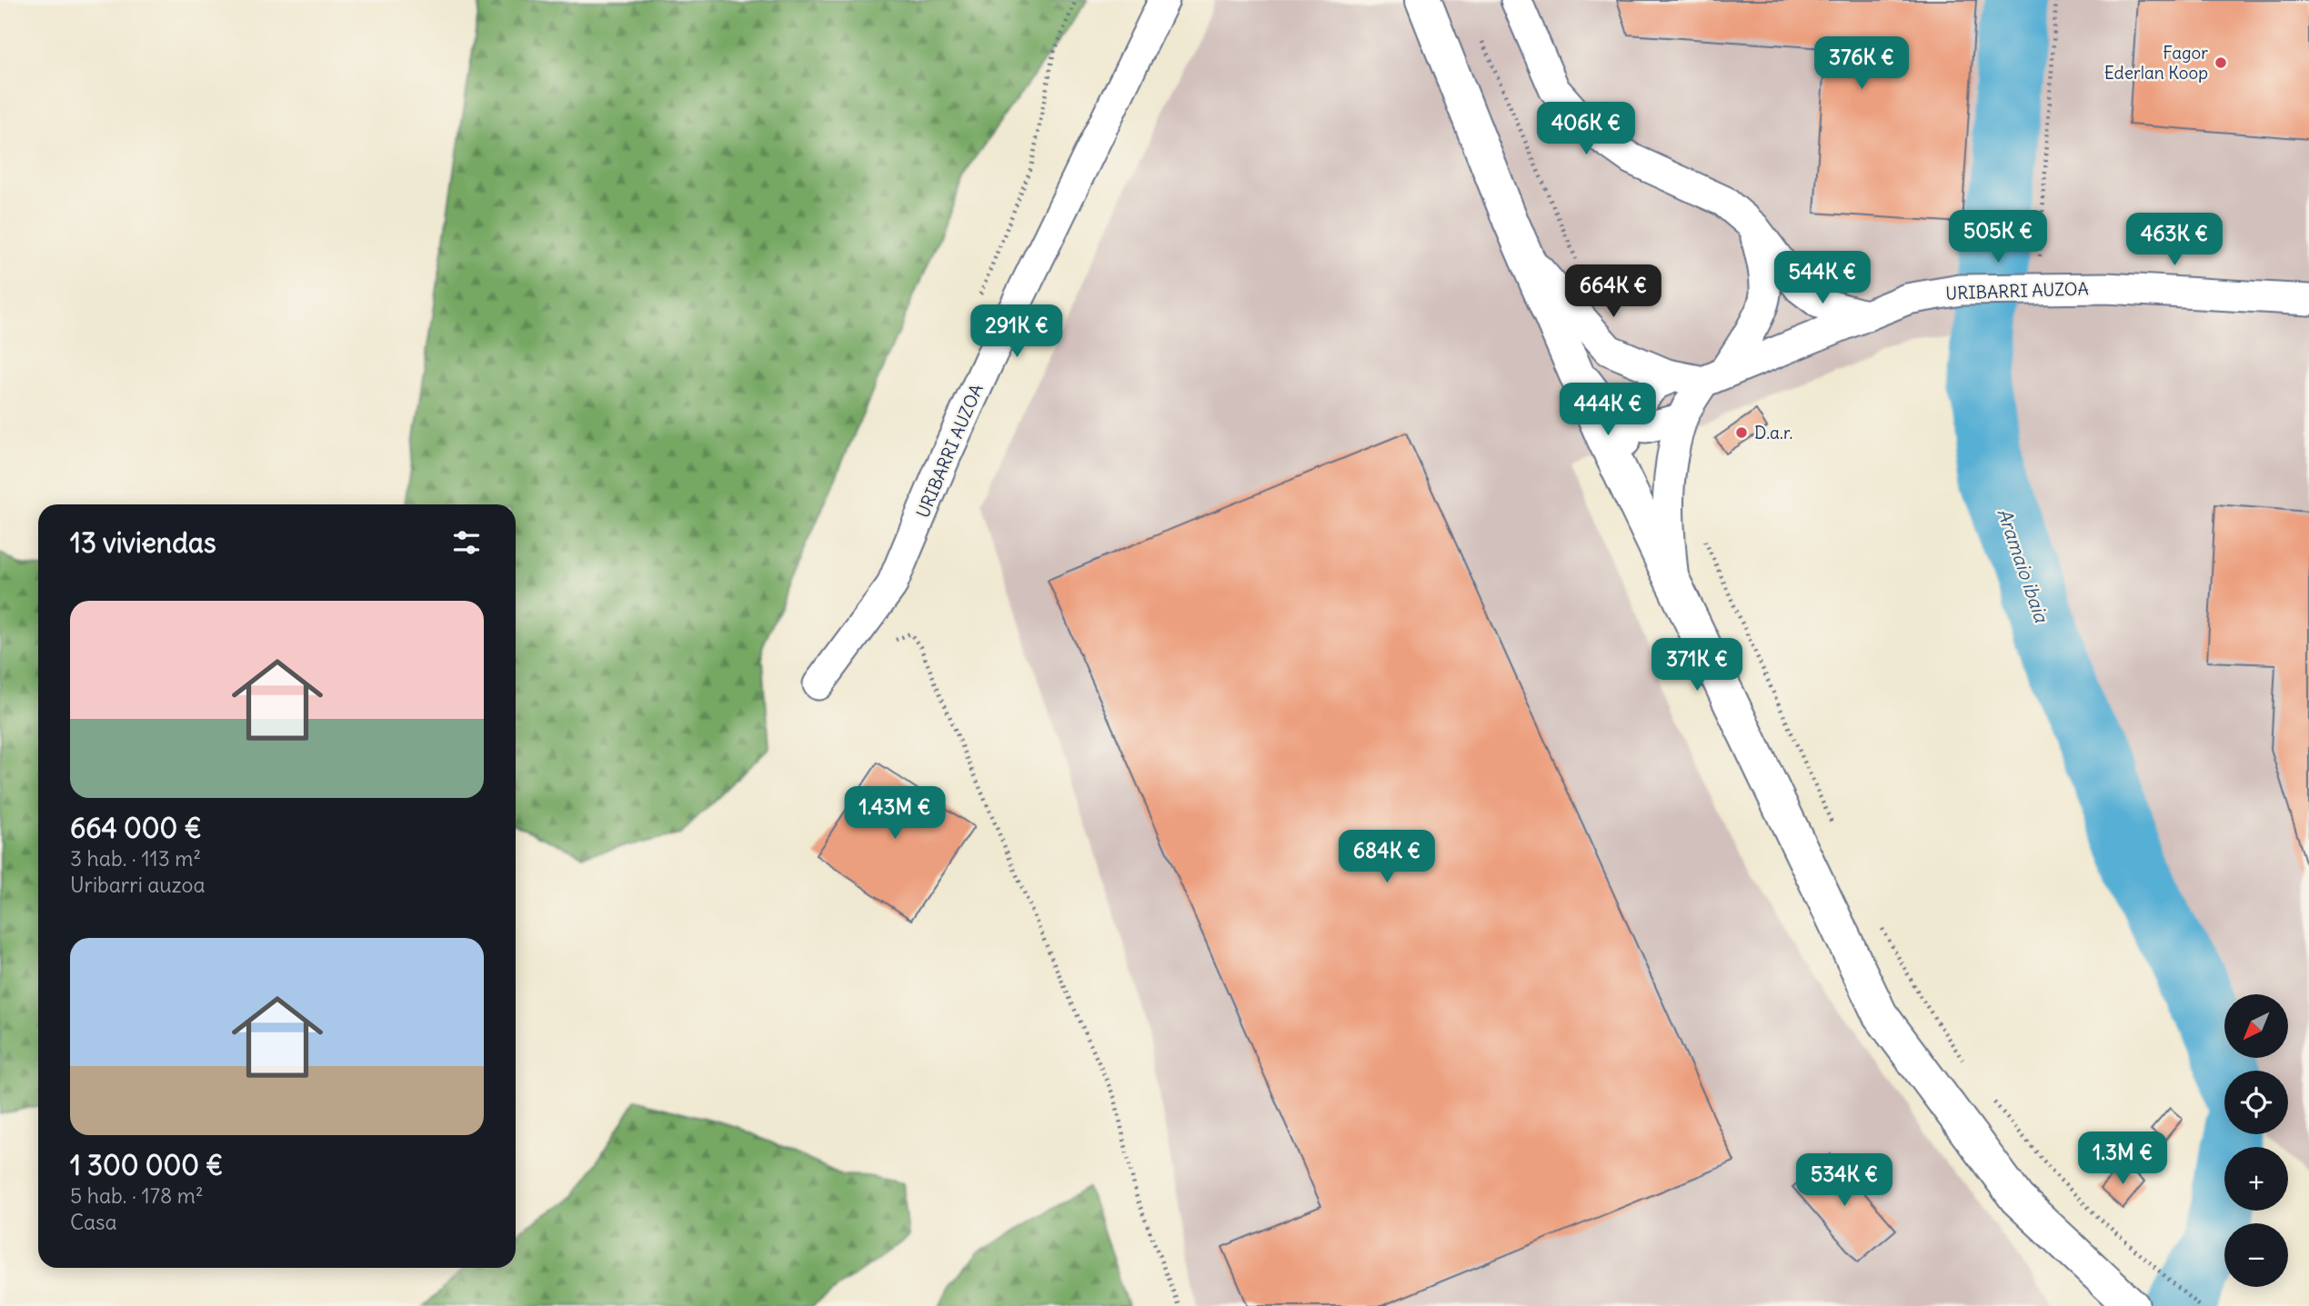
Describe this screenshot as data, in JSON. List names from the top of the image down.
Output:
{
  "streets": {
    "street": ["URIBARRI AUZOA"]
  },
  "water": ["Aramaio ibaia"],
  "places": ["Fagor Ederlan Koop", "D.a.r."],
  "north": "bottom left",
  "page": {
    "price": [
      "376K €",
      "406K €",
      "505K €",
      "463K €",
      "544K €",
      "664K €",
      "291K €",
      "444K €",
      "371K €",
      "1.43M €",
      "684K €",
      "1.3M €",
      "534K €"
    ],
    "heading": "13 viviendas",
    "list": [
      {
        "name": "664 000 €",
        "note": "3 hab. · 113 m² · Uribarri auzoa"
      },
      {
        "name": "1 300 000 €",
        "note": "5 hab. · 178 m² · Casa"
      }
    ],
    "map_buttons": ["+", "−"]
  }
}
